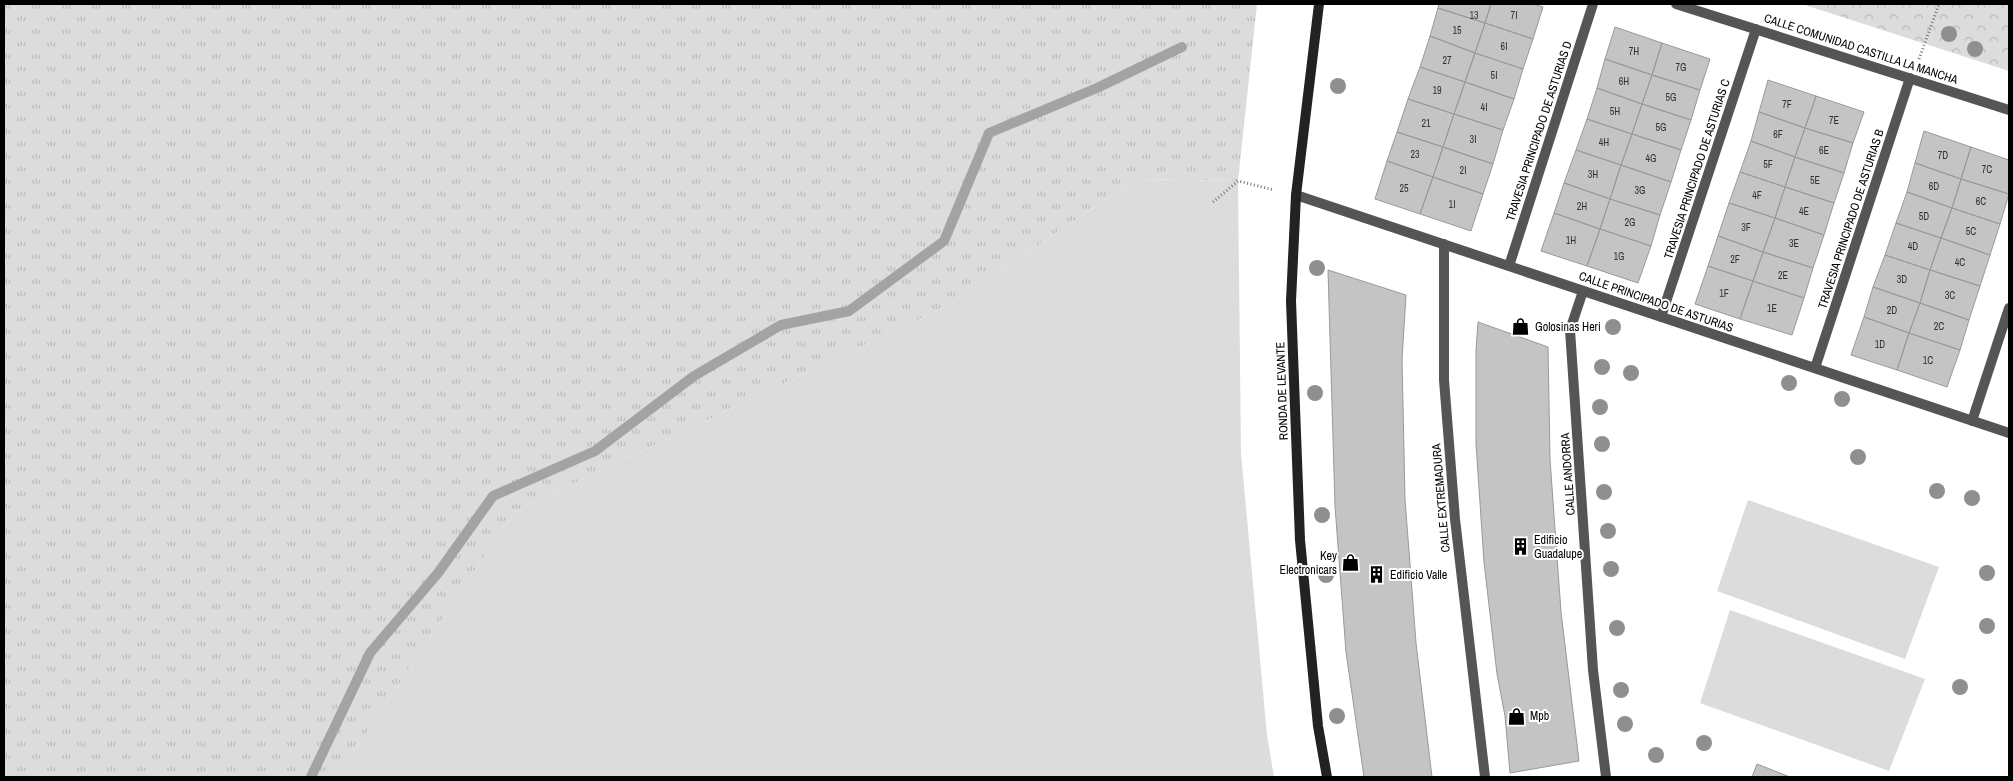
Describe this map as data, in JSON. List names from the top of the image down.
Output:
{
  "streets": {
    "main road": ["RONDA DE LEVANTE"],
    "street": [
      "CALLE COMUNIDAD CASTILLA LA MANCHA",
      "TRAVESIA PRINCIPADO DE ASTURIAS D",
      "TRAVESIA PRINCIPADO DE ASTURIAS C",
      "TRAVESIA PRINCIPADO DE ASTURIAS B",
      "CALLE PRINCIPADO DE ASTURIAS",
      "CALLE ANDORRA",
      "CALLE EXTREMADURA"
    ]
  },
  "crossings": [
    ["CALLE COMUNIDAD CASTILLA LA MANCHA", "TRAVESIA PRINCIPADO DE ASTURIAS C"],
    ["CALLE COMUNIDAD CASTILLA LA MANCHA", "TRAVESIA PRINCIPADO DE ASTURIAS B"],
    ["TRAVESIA PRINCIPADO DE ASTURIAS D", "CALLE PRINCIPADO DE ASTURIAS"],
    ["TRAVESIA PRINCIPADO DE ASTURIAS C", "CALLE PRINCIPADO DE ASTURIAS"],
    ["TRAVESIA PRINCIPADO DE ASTURIAS B", "CALLE PRINCIPADO DE ASTURIAS"],
    ["CALLE PRINCIPADO DE ASTURIAS", "RONDA DE LEVANTE"],
    ["CALLE PRINCIPADO DE ASTURIAS", "CALLE ANDORRA"],
    ["CALLE PRINCIPADO DE ASTURIAS", "CALLE EXTREMADURA"]
  ],
  "places": {
    "shop": ["Golosinas Heri", "Key Electronicars", "Mpb"],
    "building": ["Edificio Guadalupe", "Edificio Valle"]
  },
  "house_numbers": [
    "13",
    "7I",
    "15",
    "6I",
    "7H",
    "27",
    "7G",
    "5I",
    "6H",
    "19",
    "5G",
    "7F",
    "4I",
    "5H",
    "7E",
    "21",
    "5G",
    "6F",
    "3I",
    "4H",
    "6E",
    "23",
    "7D",
    "4G",
    "5F",
    "7C",
    "2I",
    "3H",
    "5E",
    "6D",
    "25",
    "3G",
    "4F",
    "6C",
    "1I",
    "2H",
    "4E",
    "5D",
    "2G",
    "3F",
    "5C",
    "1H",
    "3E",
    "4D",
    "1G",
    "2F",
    "4C",
    "2E",
    "3D",
    "1F",
    "3C",
    "1E",
    "2D",
    "2C",
    "1D",
    "1C"
  ]
}
